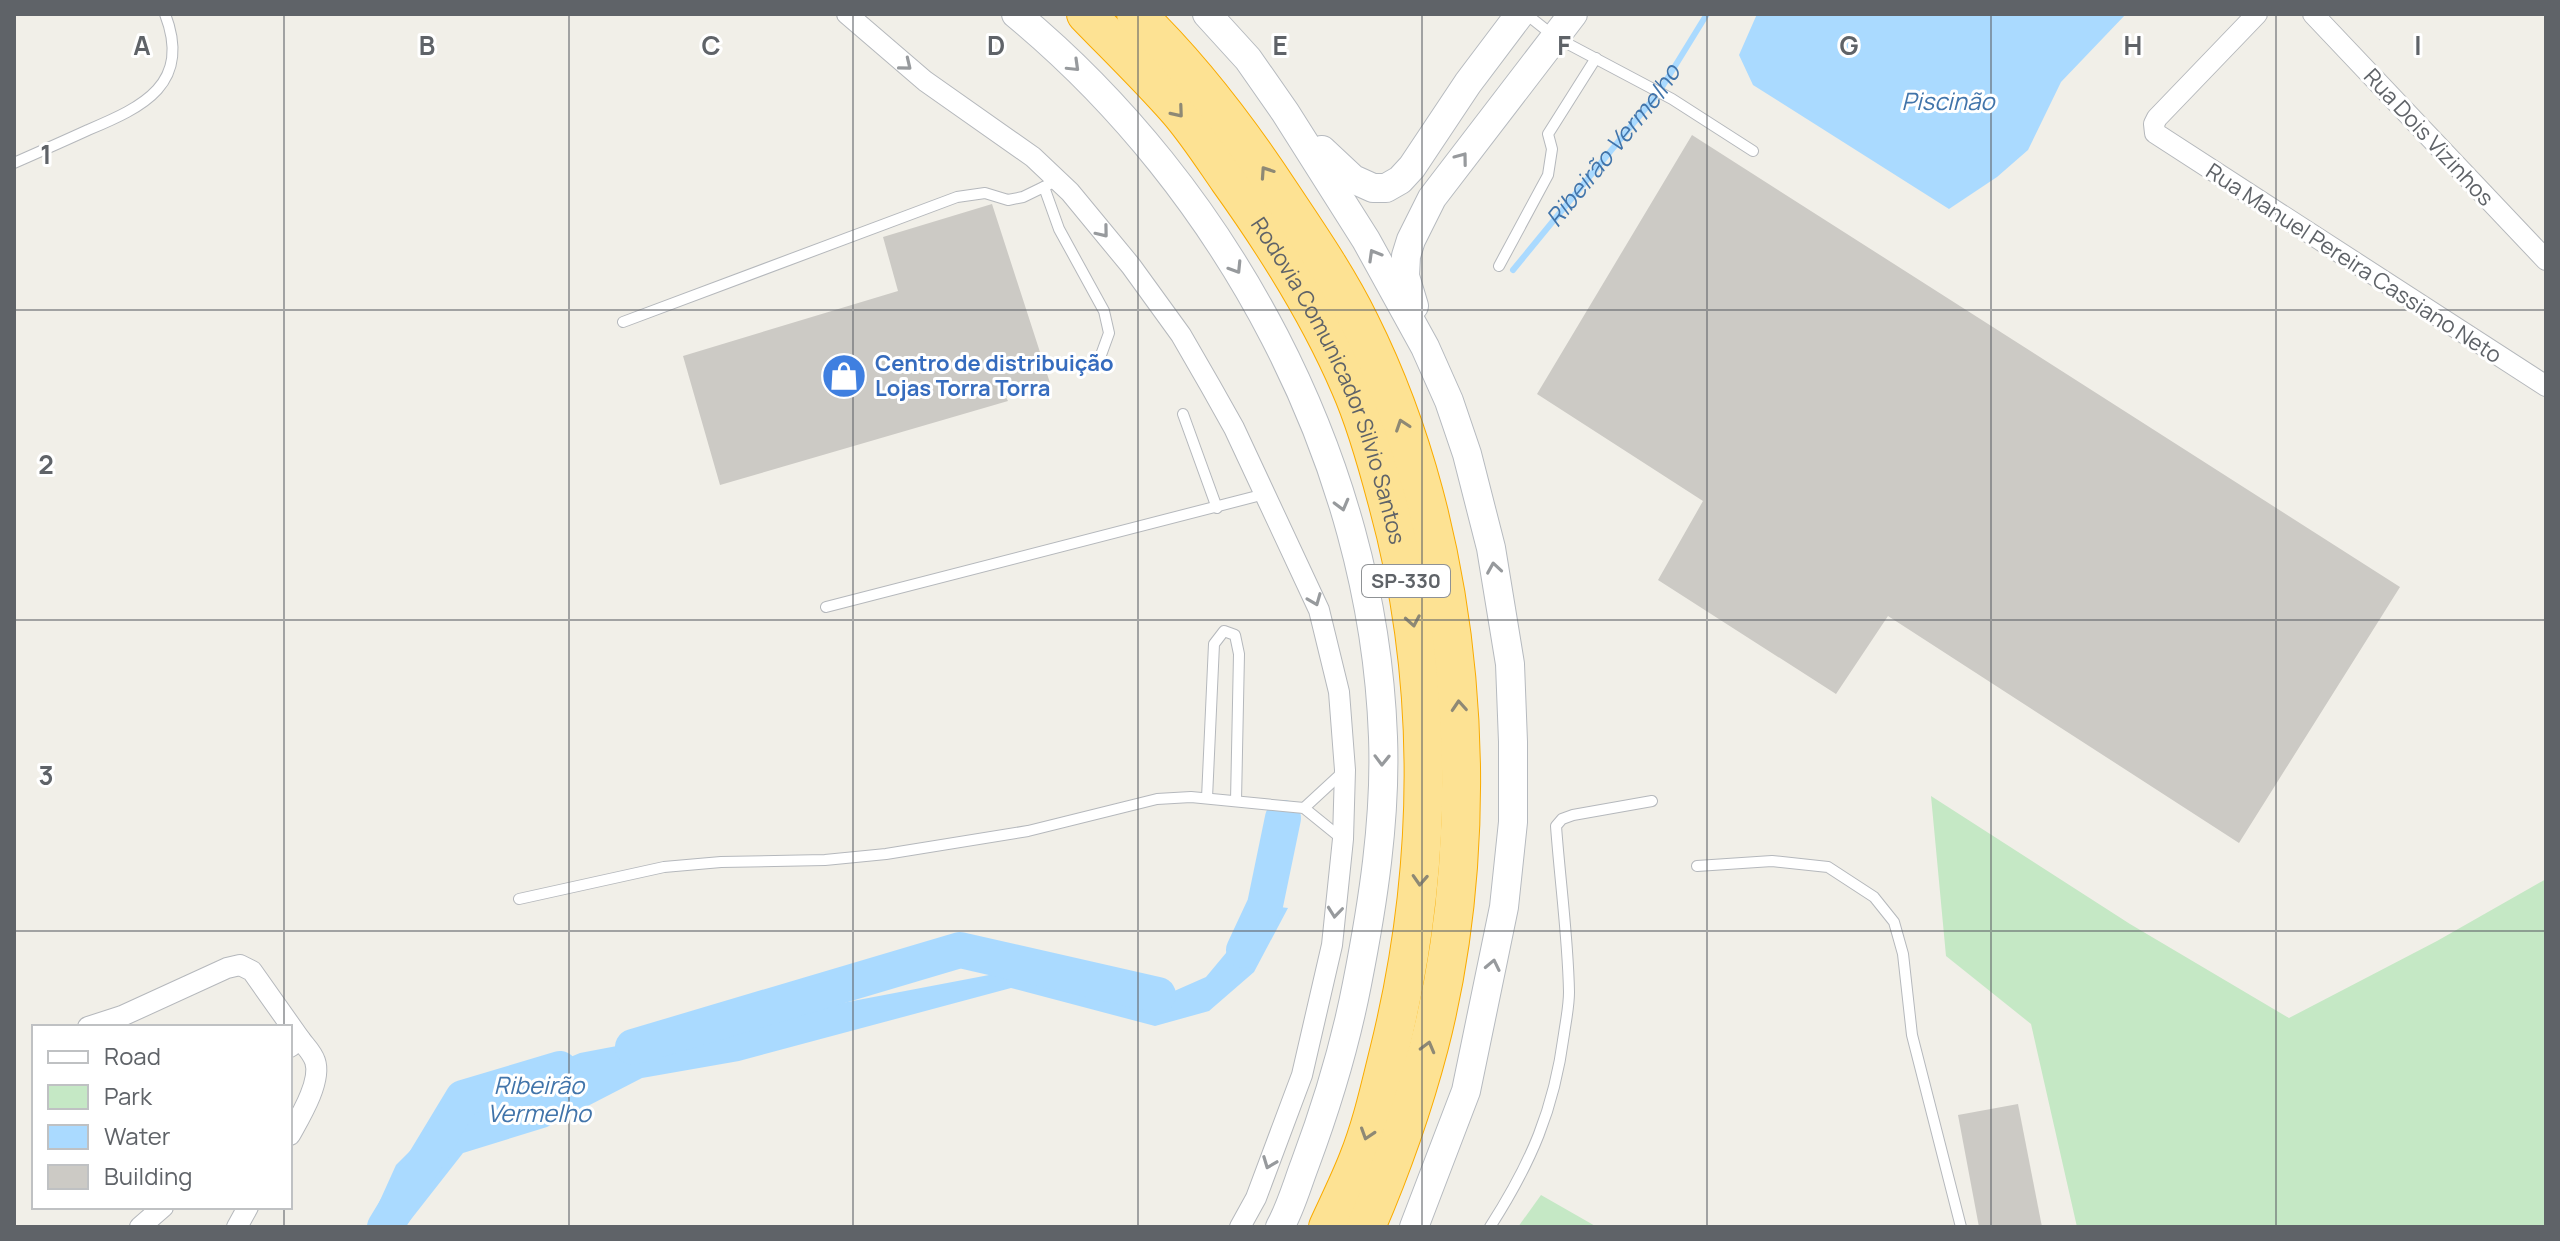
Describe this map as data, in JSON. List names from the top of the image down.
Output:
{
  "streets": {
    "highway": ["Rodovia Comunicador Silvio Santos", "SP-330"],
    "street": ["Rua Dois Vizinhos", "Rua Manuel Pereira Cassiano Neto"]
  },
  "water": ["Piscinão", "Ribeirão Vermelho"],
  "places": {
    "shop": ["Centro de distribuição Lojas Torra Torra"]
  },
  "legend": [
    "Road",
    "Park",
    "Water",
    "Building"
  ],
  "grid": {
    "columns": [
      "A",
      "B",
      "C",
      "D",
      "E",
      "F",
      "G",
      "H",
      "I"
    ],
    "rows": ["1", "2", "3"]
  }
}
